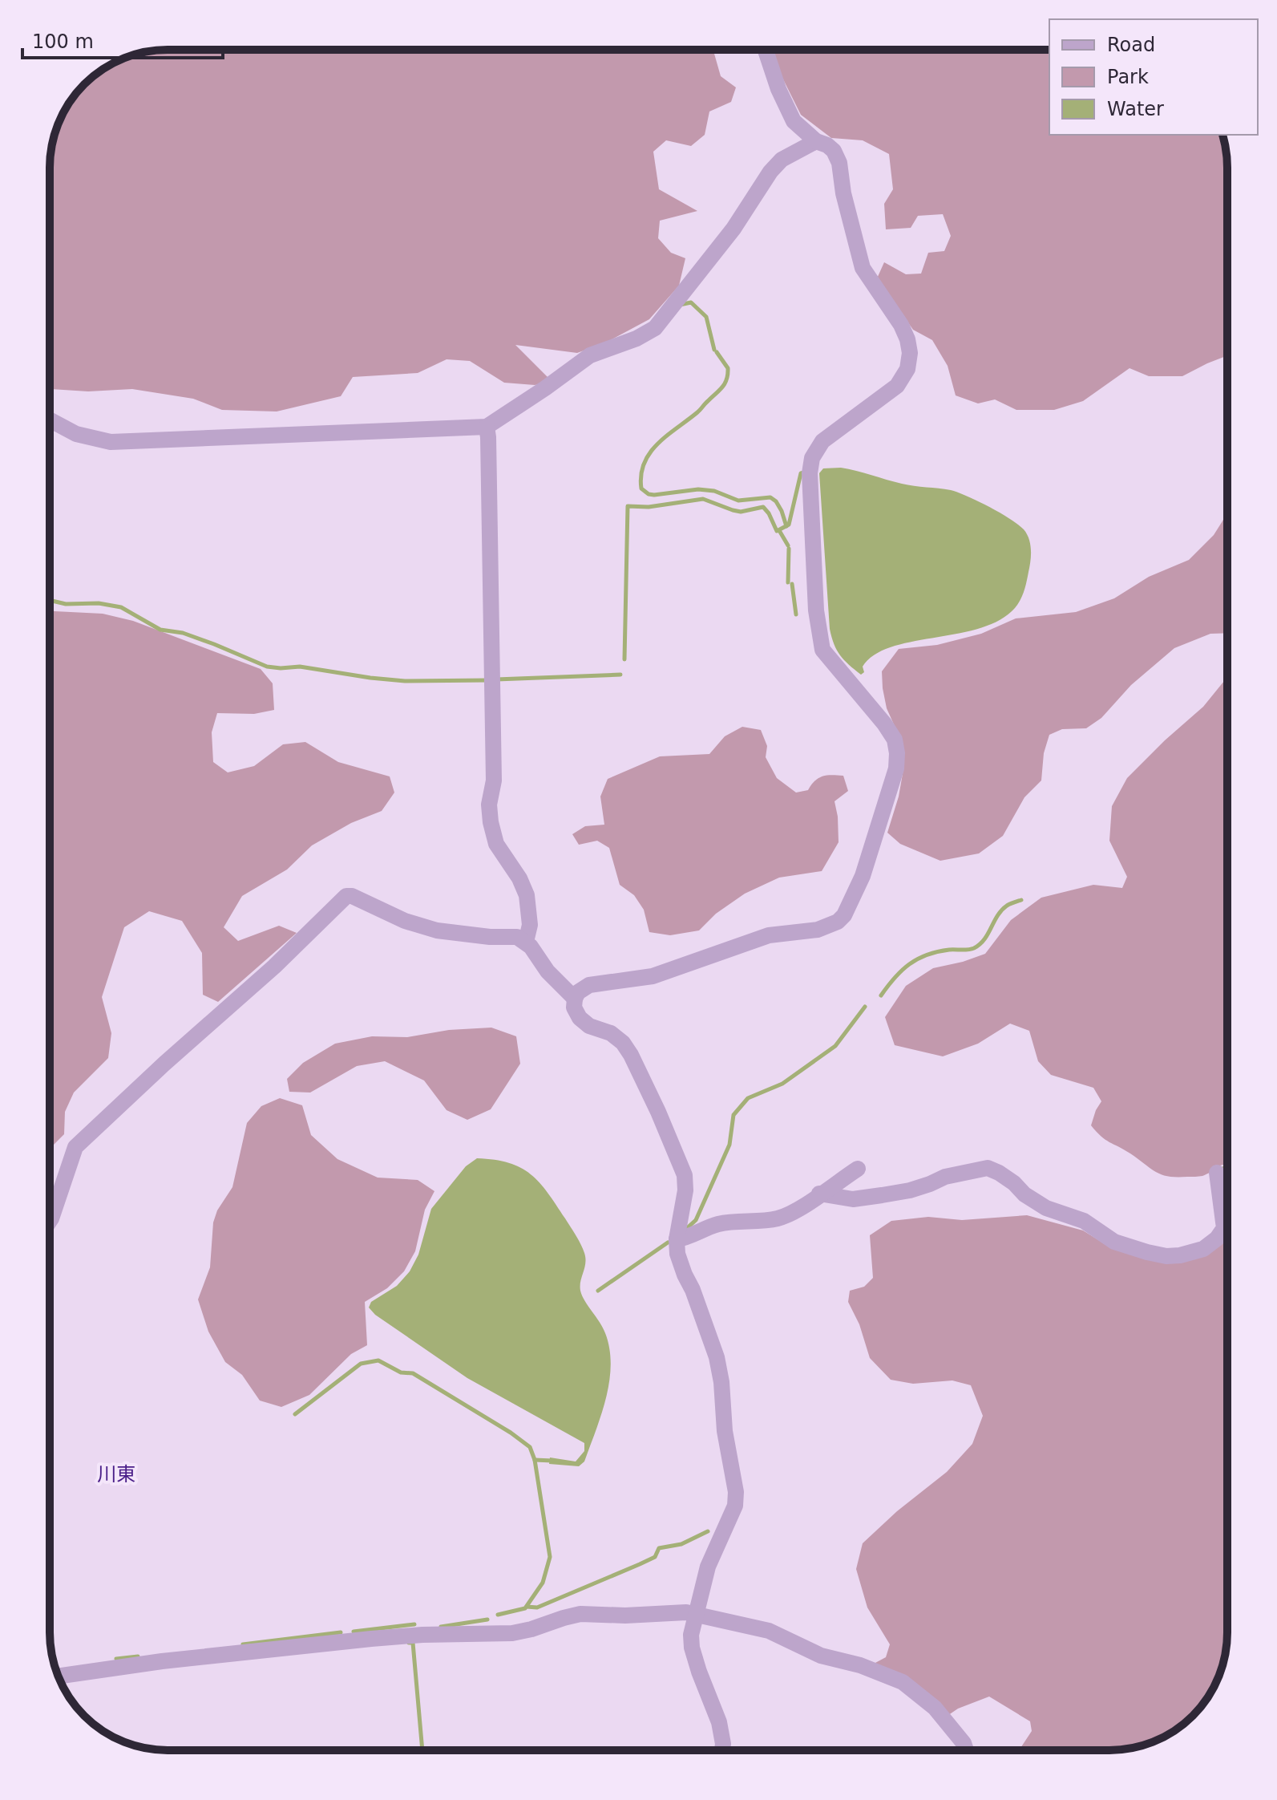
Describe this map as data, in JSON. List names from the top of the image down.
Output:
{
  "districts": ["川東"],
  "legend": ["Road", "Park", "Water"],
  "scale_bar": "100 m"
}
